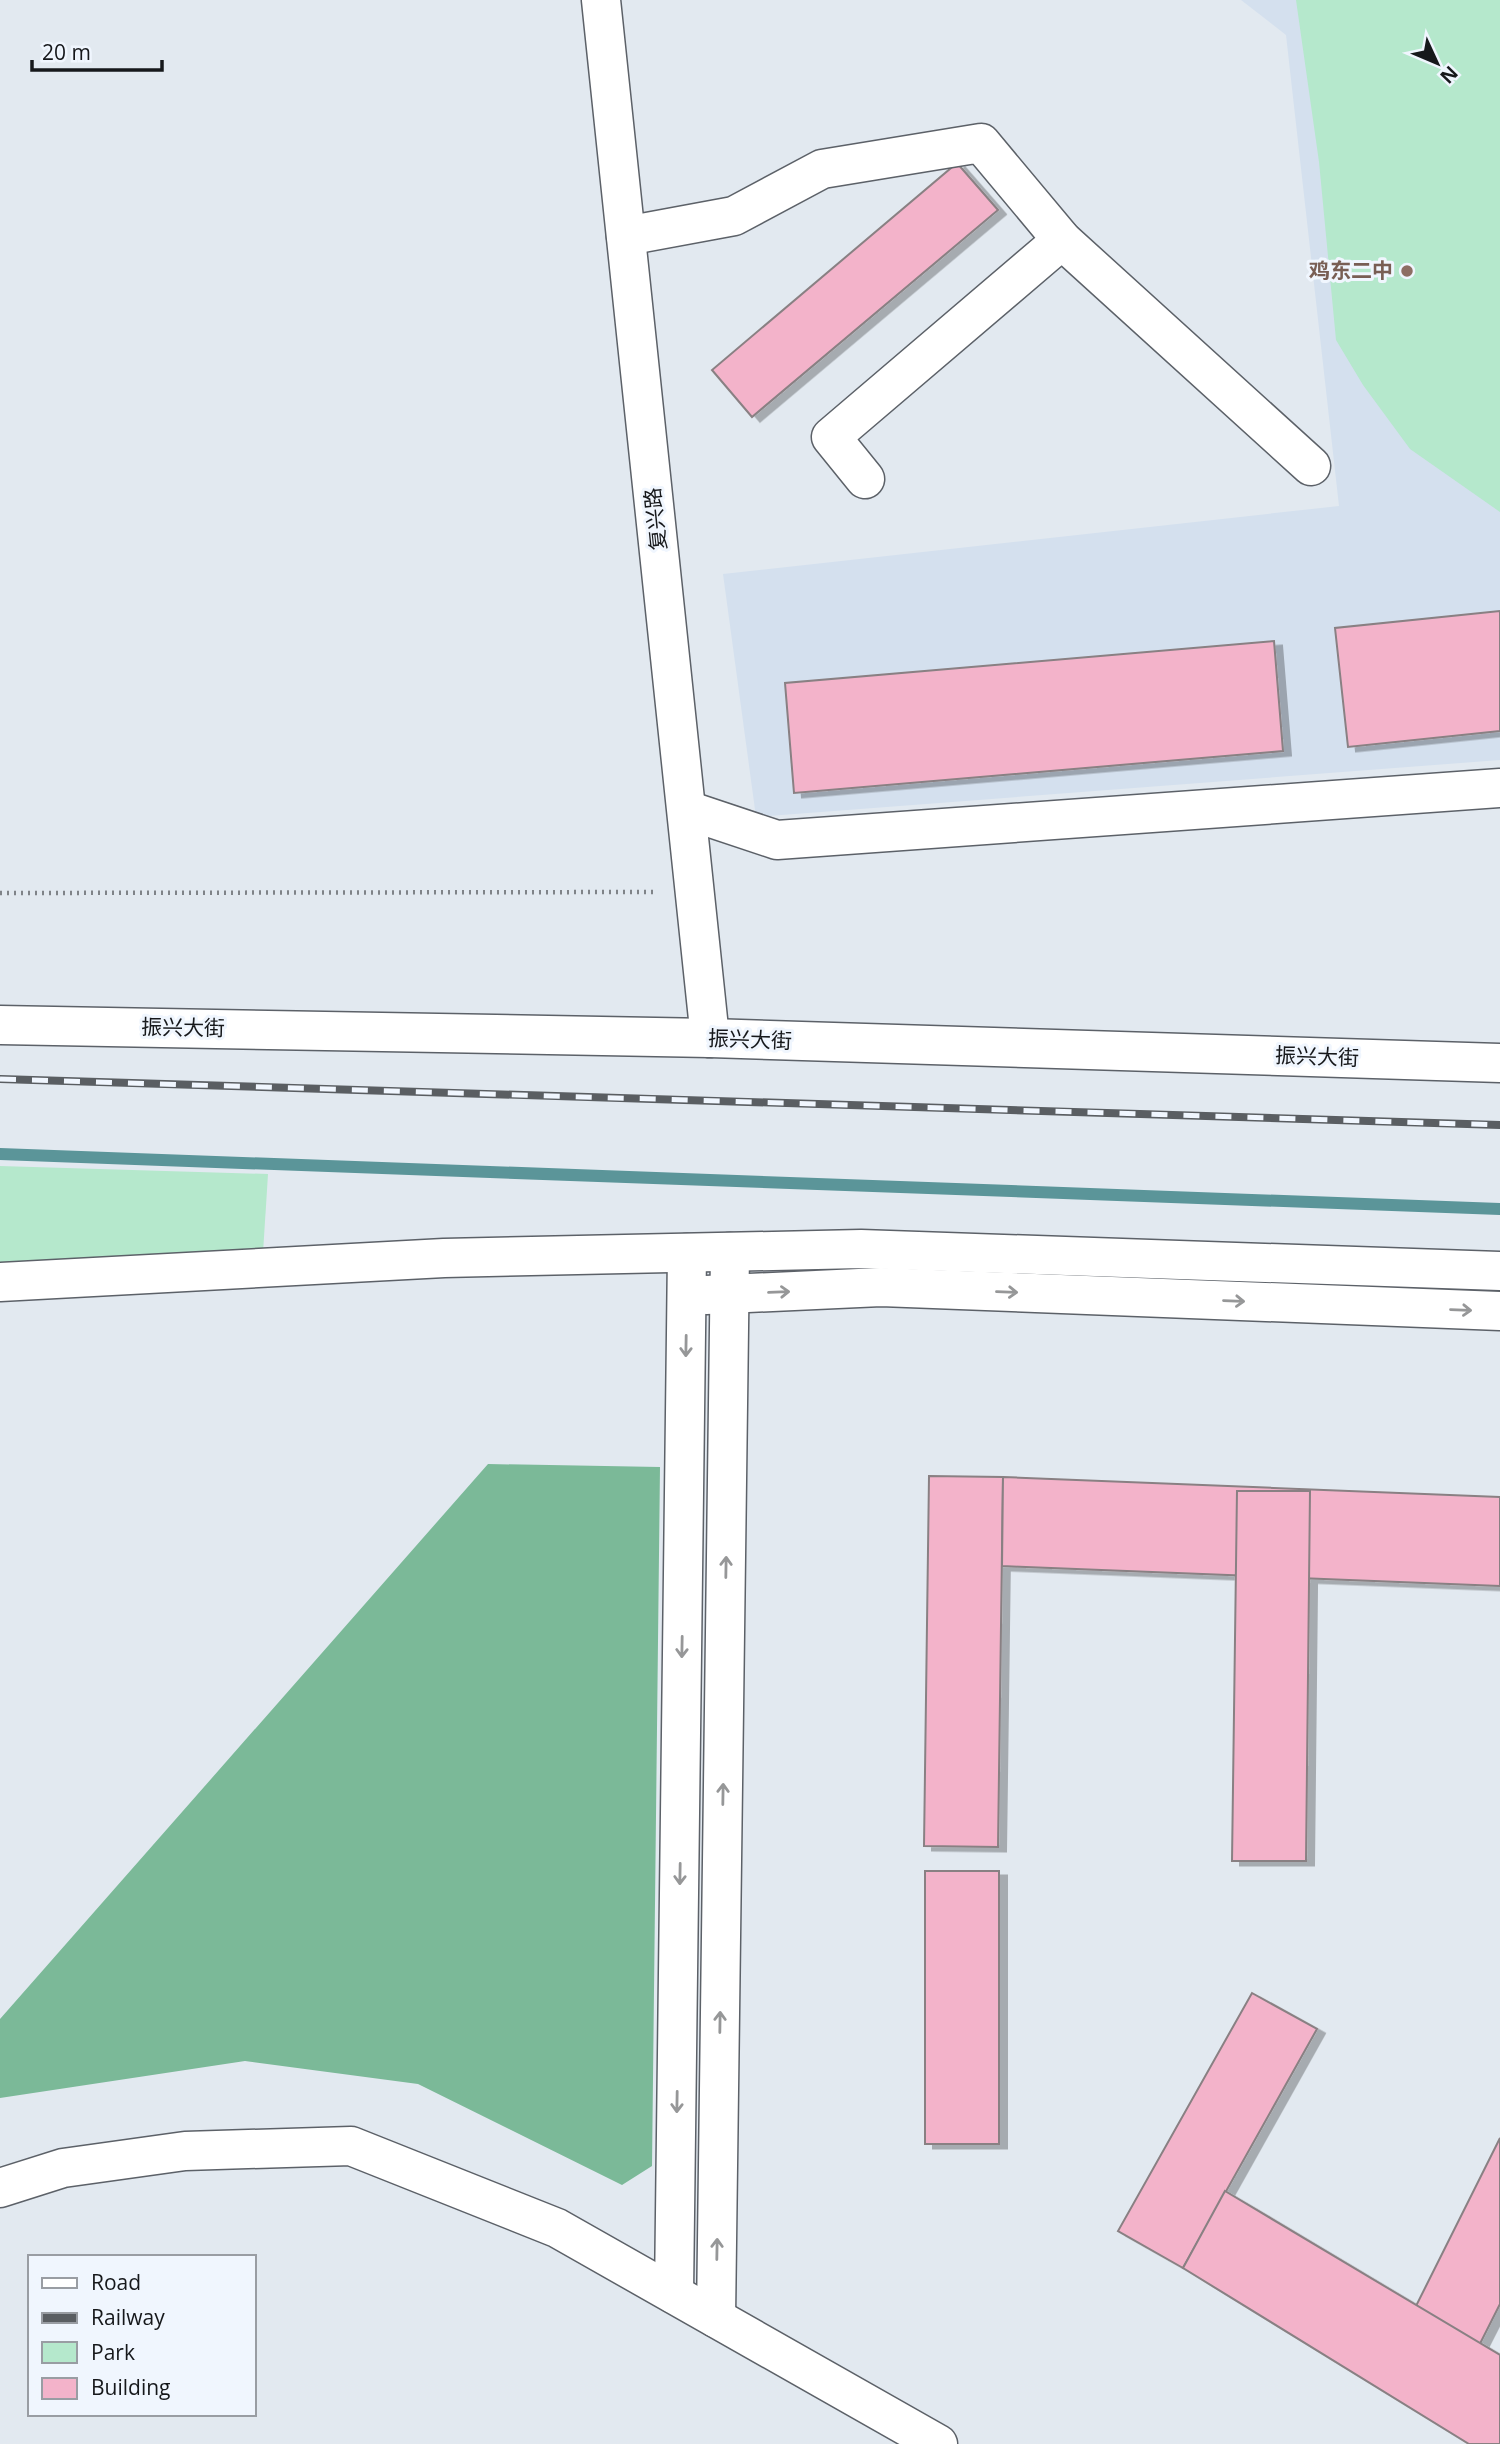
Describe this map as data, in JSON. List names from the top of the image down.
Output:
{
  "streets": {
    "street": ["复兴路", "振兴大街"]
  },
  "crossings": [
    ["复兴路", "振兴大街"]
  ],
  "places": ["鸡东二中"],
  "legend": [
    "Road",
    "Railway",
    "Park",
    "Building"
  ],
  "scale_bar": "20 m",
  "north": "bottom right"
}
